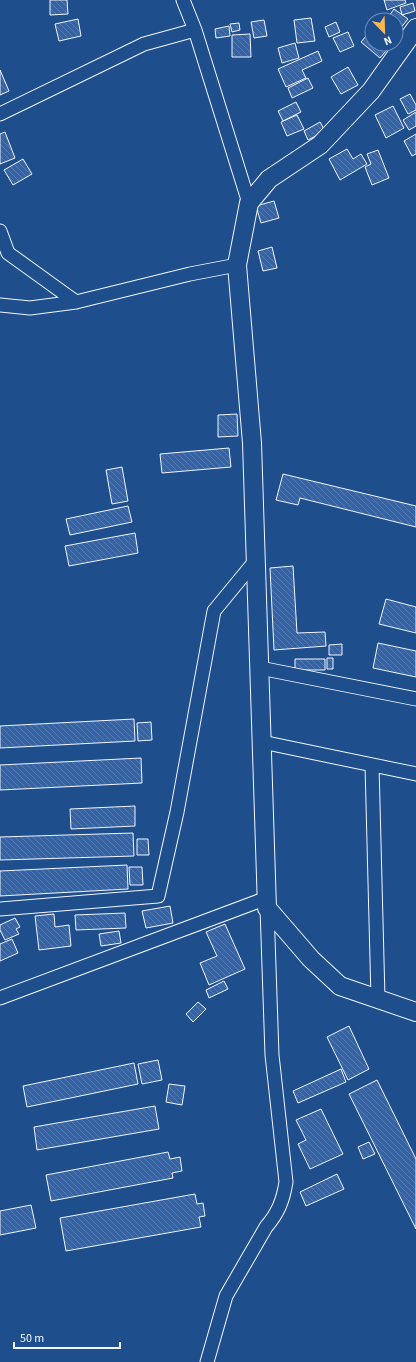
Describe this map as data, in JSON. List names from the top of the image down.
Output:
{
  "scale_bar": "50 m",
  "north": "bottom right"
}
